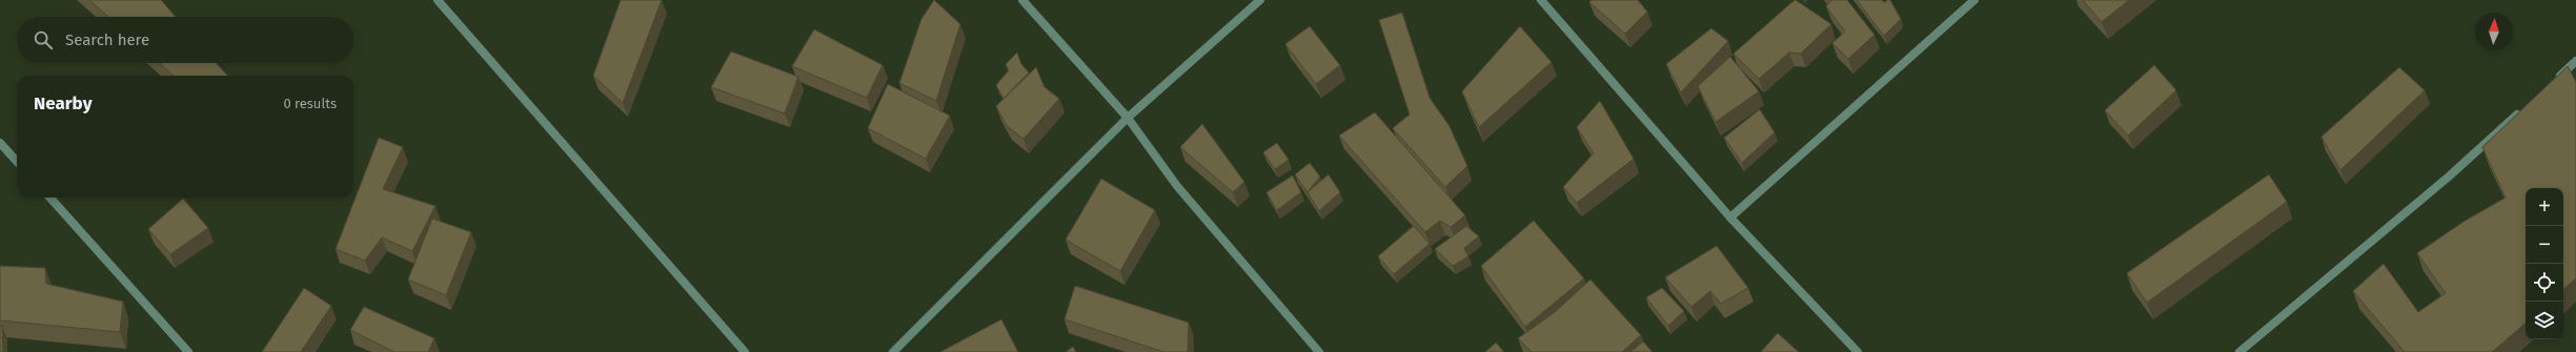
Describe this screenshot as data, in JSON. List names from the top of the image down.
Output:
{
  "north": "top",
  "page": {
    "search": "Search here",
    "heading": ["Nearby", "0 results"],
    "map_buttons": ["+", "−"]
  }
}
